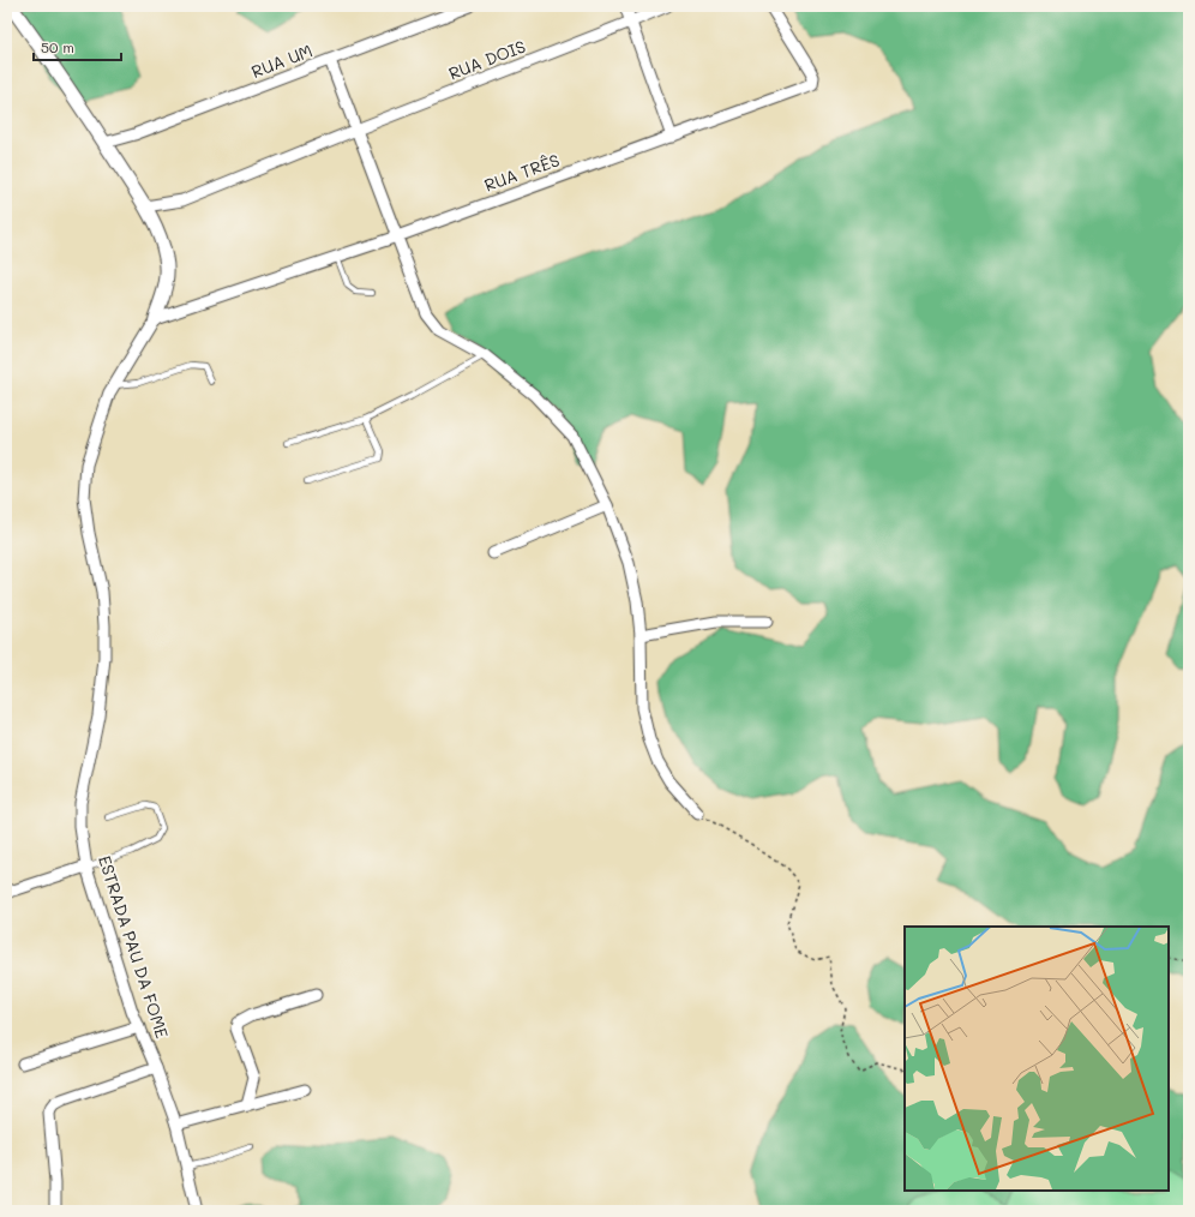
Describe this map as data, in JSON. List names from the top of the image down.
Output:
{
  "streets": {
    "street": [
      "RUA DOIS",
      "RUA UM",
      "RUA TRÊS",
      "ESTRADA PAU DA FOME"
    ]
  },
  "crossings": [
    ["RUA DOIS", "ESTRADA PAU DA FOME"],
    ["RUA UM", "ESTRADA PAU DA FOME"],
    ["RUA TRÊS", "ESTRADA PAU DA FOME"]
  ],
  "scale_bar": "50 m"
}
